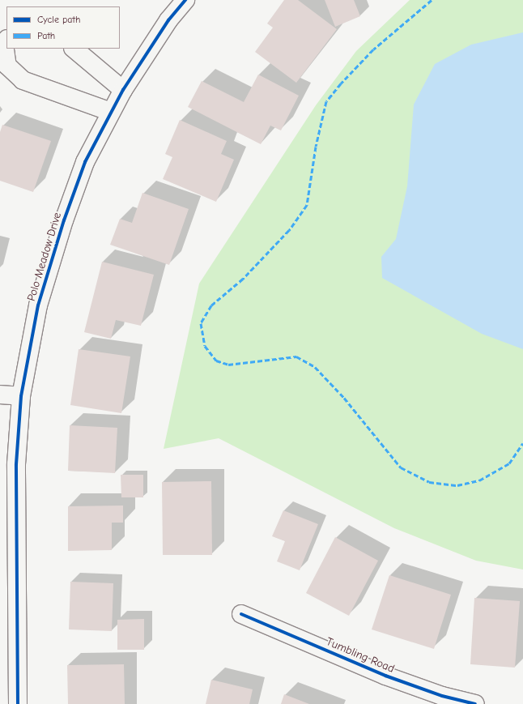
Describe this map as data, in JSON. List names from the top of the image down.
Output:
{
  "streets": {
    "street": ["Polo Meadow Drive", "Tumbling Road"]
  },
  "legend": ["Cycle path", "Path"]
}
